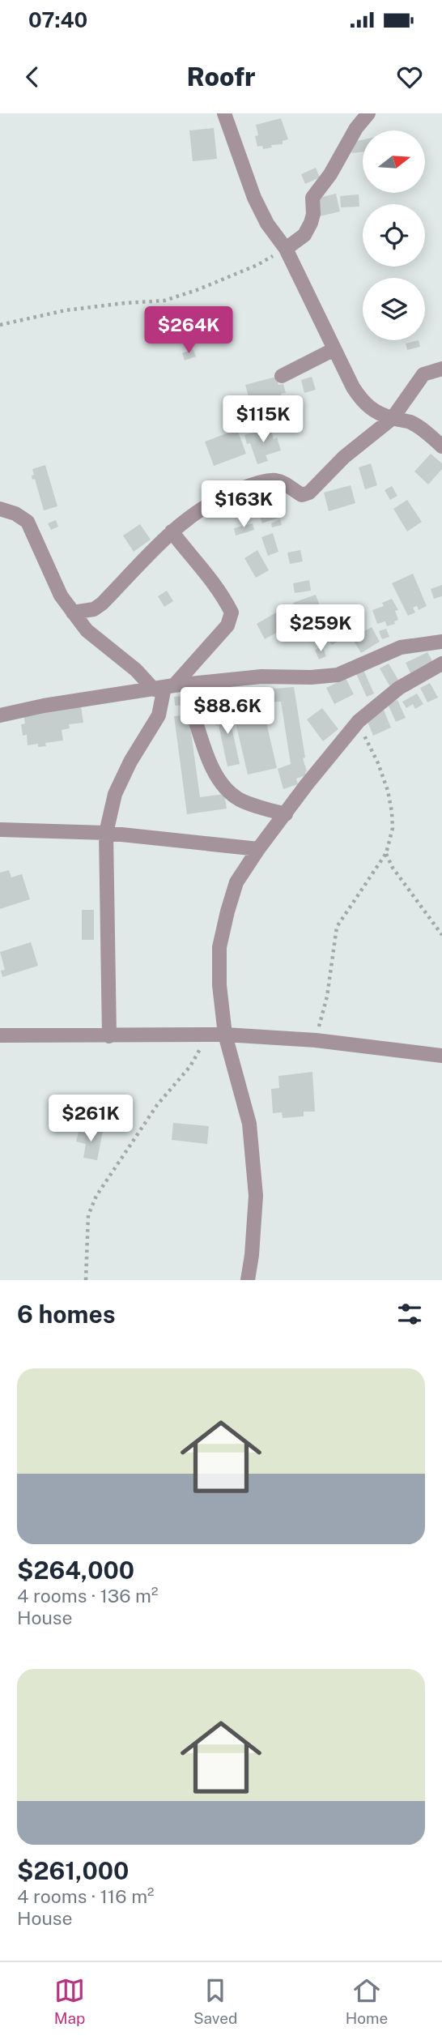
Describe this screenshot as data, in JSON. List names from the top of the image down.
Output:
{
  "north": "right",
  "page": {
    "status": "07:40",
    "header": "Roofr",
    "price": [
      "$264K",
      "$115K",
      "$163K",
      "$259K",
      "$88.6K",
      "$261K"
    ],
    "heading": "6 homes",
    "list": [
      {
        "name": "$264,000",
        "note": "4 rooms · 136 m² · House"
      },
      {
        "name": "$261,000",
        "note": "4 rooms · 116 m² · House"
      }
    ],
    "tabs": ["Map", "Saved", "Home"]
  }
}
